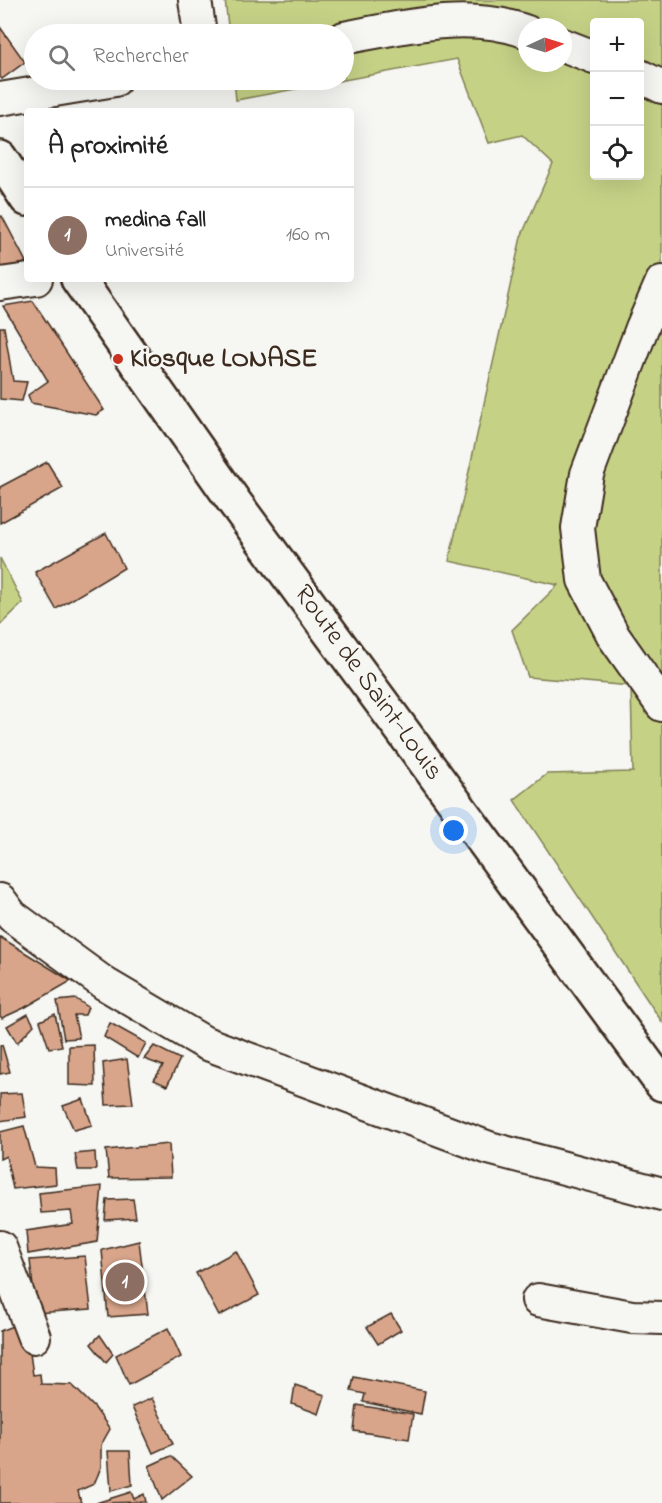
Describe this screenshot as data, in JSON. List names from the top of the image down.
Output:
{
  "streets": {
    "main road": ["Route de Saint-Louis"]
  },
  "places": ["Kiosque LONASE"],
  "north": "right",
  "page": {
    "map_buttons": ["+", "−"],
    "search": "Rechercher",
    "heading": "À proximité",
    "list": [
      {
        "mark": "1",
        "name": "medina fall",
        "note": "Université",
        "value": "160 m"
      }
    ],
    "pins": "1"
  }
}
